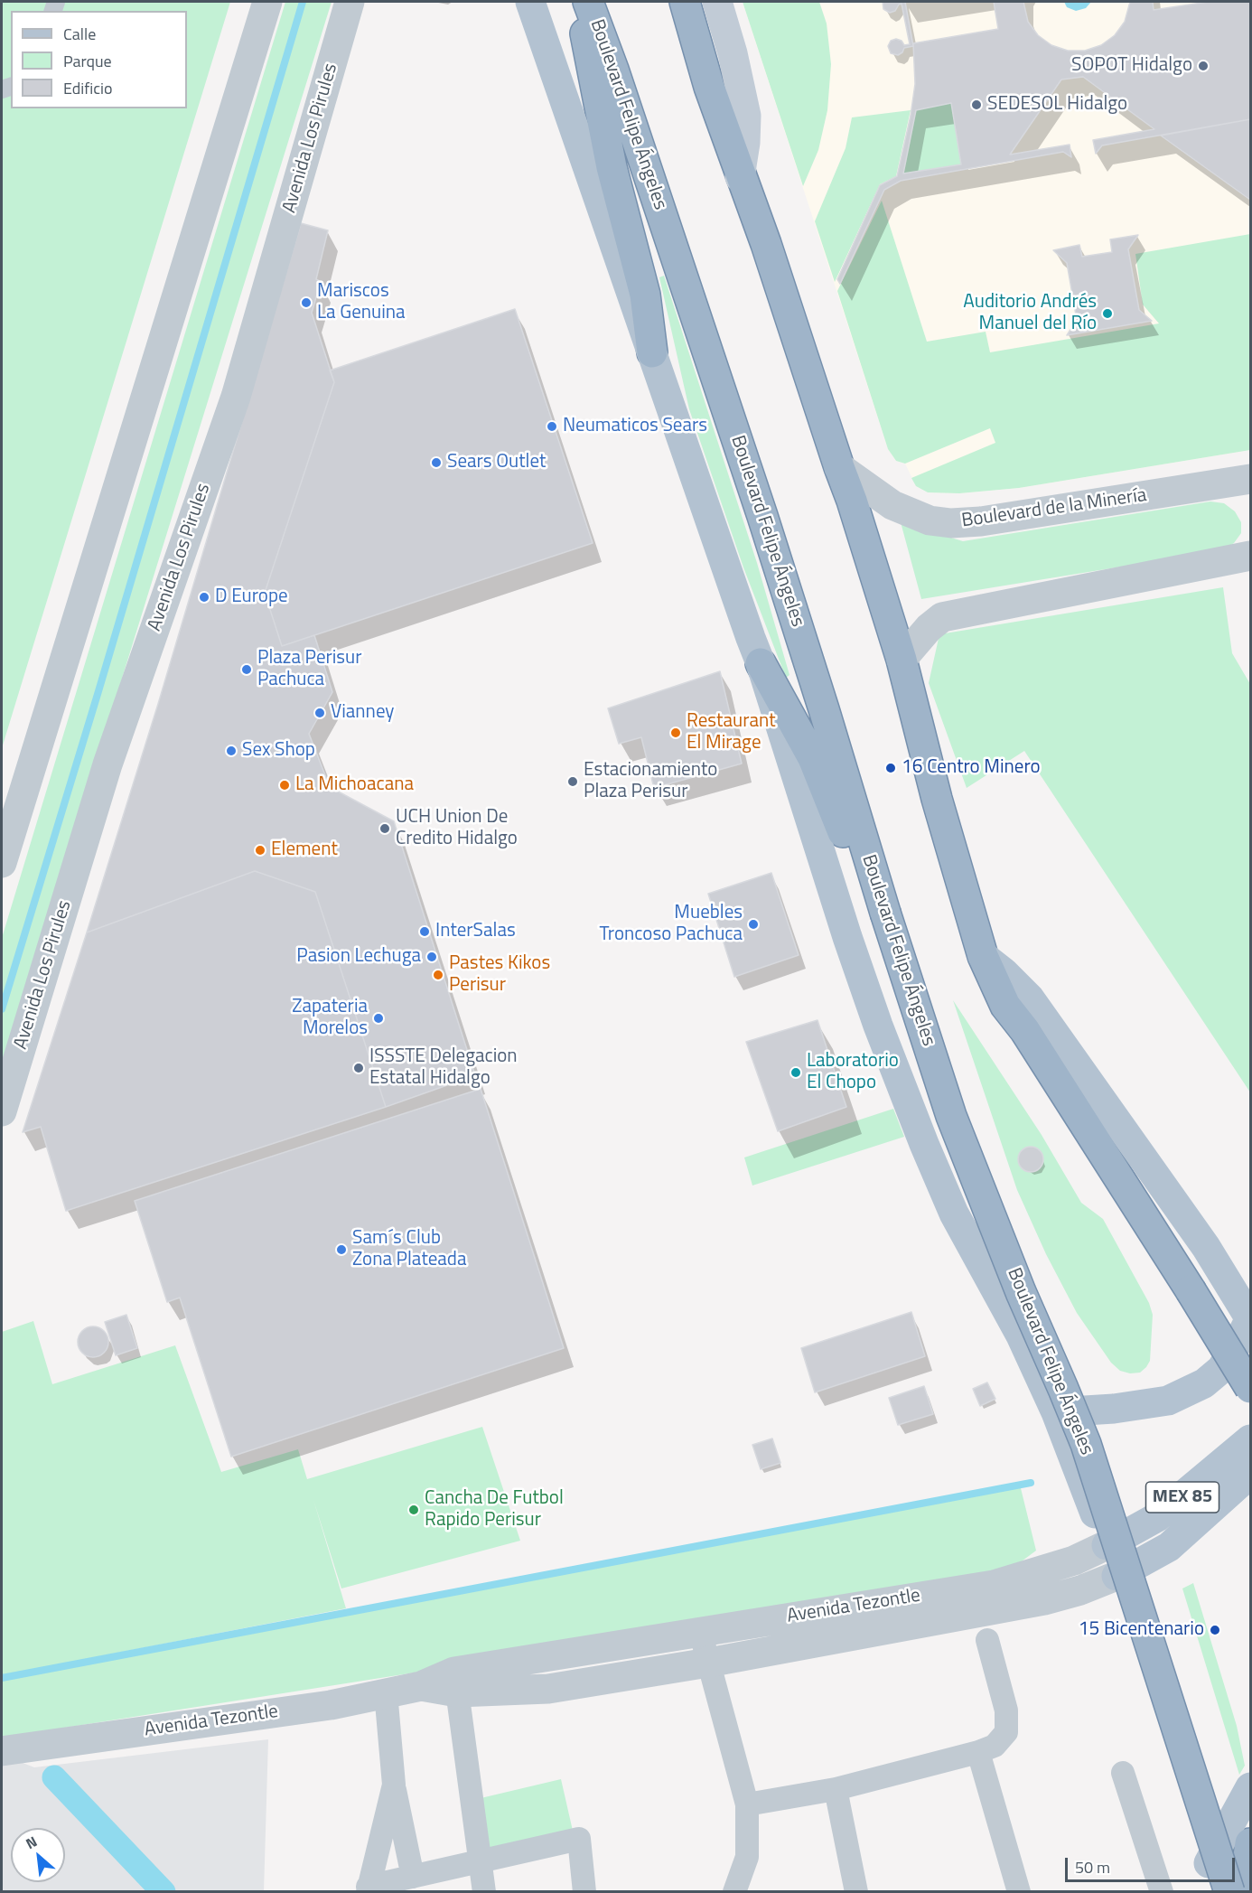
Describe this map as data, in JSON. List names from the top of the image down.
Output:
{
  "streets": {
    "highway": ["Boulevard Felipe Ángeles"],
    "main road": ["MEX 85", "Avenida Tezontle"],
    "street": ["Avenida Los Pirules", "Boulevard de la Minería"]
  },
  "crossings": [
    ["Boulevard Felipe Ángeles", "Avenida Tezontle"]
  ],
  "places": [
    "SOPOT Hidalgo",
    "SEDESOL Hidalgo",
    "Mariscos La Genuina",
    "Auditorio Andrés Manuel del Río",
    "Neumaticos Sears",
    "Sears Outlet",
    "D Europe",
    "Plaza Perisur Pachuca",
    "Vianney",
    "Restaurant El Mirage",
    "Sex Shop",
    "16 Centro Minero",
    "Estacionamiento Plaza Perisur",
    "La Michoacana",
    "UCH Union De Credito Hidalgo",
    "Element",
    "Muebles Troncoso Pachuca",
    "InterSalas",
    "Pasion Lechuga",
    "Pastes Kikos Perisur",
    "Zapateria Morelos",
    "ISSSTE Delegacion Estatal Hidalgo",
    "Laboratorio El Chopo",
    "Sam´s Club Zona Plateada",
    "Cancha De Futbol Rapido Perisur",
    "15 Bicentenario"
  ],
  "legend": ["Calle", "Parque", "Edificio"],
  "scale_bar": "50 m",
  "north": "top left"
}
